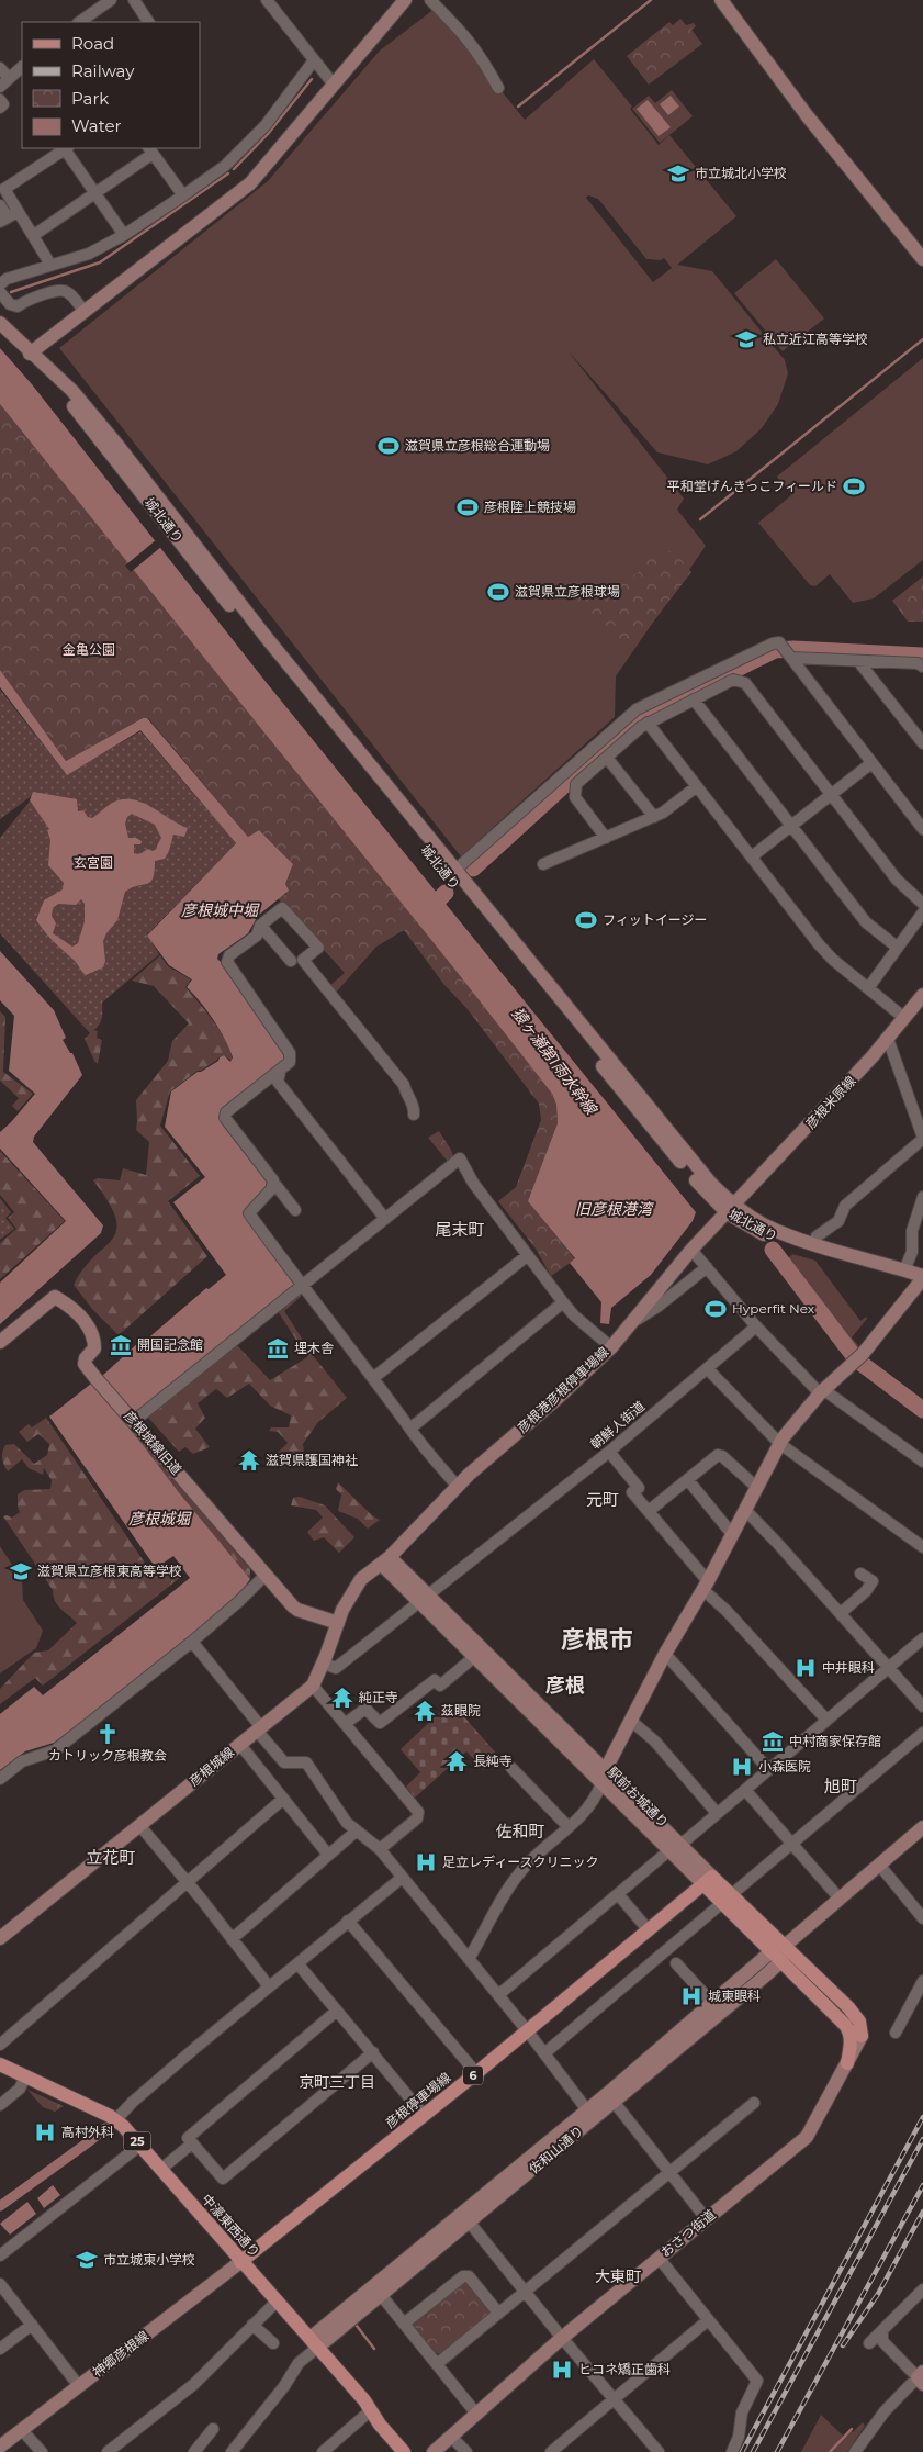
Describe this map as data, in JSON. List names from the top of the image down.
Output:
{
  "streets": {
    "main road": [
      "城北通り",
      "彦根米原線",
      "彦根港彦根停車場線",
      "彦根城線旧道",
      "彦根城線",
      "駅前お城通り",
      "6",
      "彦根停車場線",
      "25",
      "佐和山通り",
      "中濠東西通り",
      "おさつ街道",
      "神郷彦根線"
    ],
    "street": ["朝鮮人街道"]
  },
  "crossings": [
    ["城北通り", "彦根米原線"],
    ["城北通り", "彦根港彦根停車場線"],
    ["彦根米原線", "彦根港彦根停車場線"],
    ["彦根港彦根停車場線", "彦根城線"],
    ["彦根港彦根停車場線", "駅前お城通り"],
    ["朝鮮人街道", "彦根城線"],
    ["朝鮮人街道", "駅前お城通り"],
    ["彦根城線旧道", "彦根城線"],
    ["彦根城線", "駅前お城通り"],
    ["駅前お城通り", "彦根停車場線"],
    ["駅前お城通り", "佐和山通り"],
    ["駅前お城通り", "おさつ街道"],
    ["彦根停車場線", "中濠東西通り"],
    ["彦根停車場線", "神郷彦根線"],
    ["佐和山通り", "中濠東西通り"],
    ["中濠東西通り", "神郷彦根線"]
  ],
  "districts": [
    "尾末町",
    "元町",
    "彦根市",
    "彦根",
    "旭町",
    "佐和町",
    "立花町",
    "京町三丁目",
    "大東町"
  ],
  "water": [
    "彦根城中堀",
    "猿ヶ瀬第1雨水幹線",
    "旧彦根港湾",
    "彦根城堀"
  ],
  "parks": ["金亀公園", "玄宮園"],
  "places": {
    "school or university": [
      "市立城北小学校",
      "私立近江高等学校",
      "滋賀県立彦根東高等学校",
      "市立城東小学校"
    ],
    "sports": [
      "滋賀県立彦根総合運動場",
      "平和堂げんきっこフィールド",
      "彦根陸上競技場",
      "滋賀県立彦根球場",
      "フィットイージー",
      "Hyperfit Nex"
    ],
    "museum": ["開国記念館", "埋木舎", "中村商家保存館"],
    "temple": [
      "滋賀県護国神社",
      "純正寺",
      "茲眼院",
      "長純寺"
    ],
    "hospital": [
      "中井眼科",
      "小森医院",
      "足立レディースクリニック",
      "城東眼科",
      "高村外科",
      "ヒコネ矯正歯科"
    ],
    "church": ["カトリック彦根教会"]
  },
  "legend": [
    "Road",
    "Railway",
    "Park",
    "Water"
  ]
}
